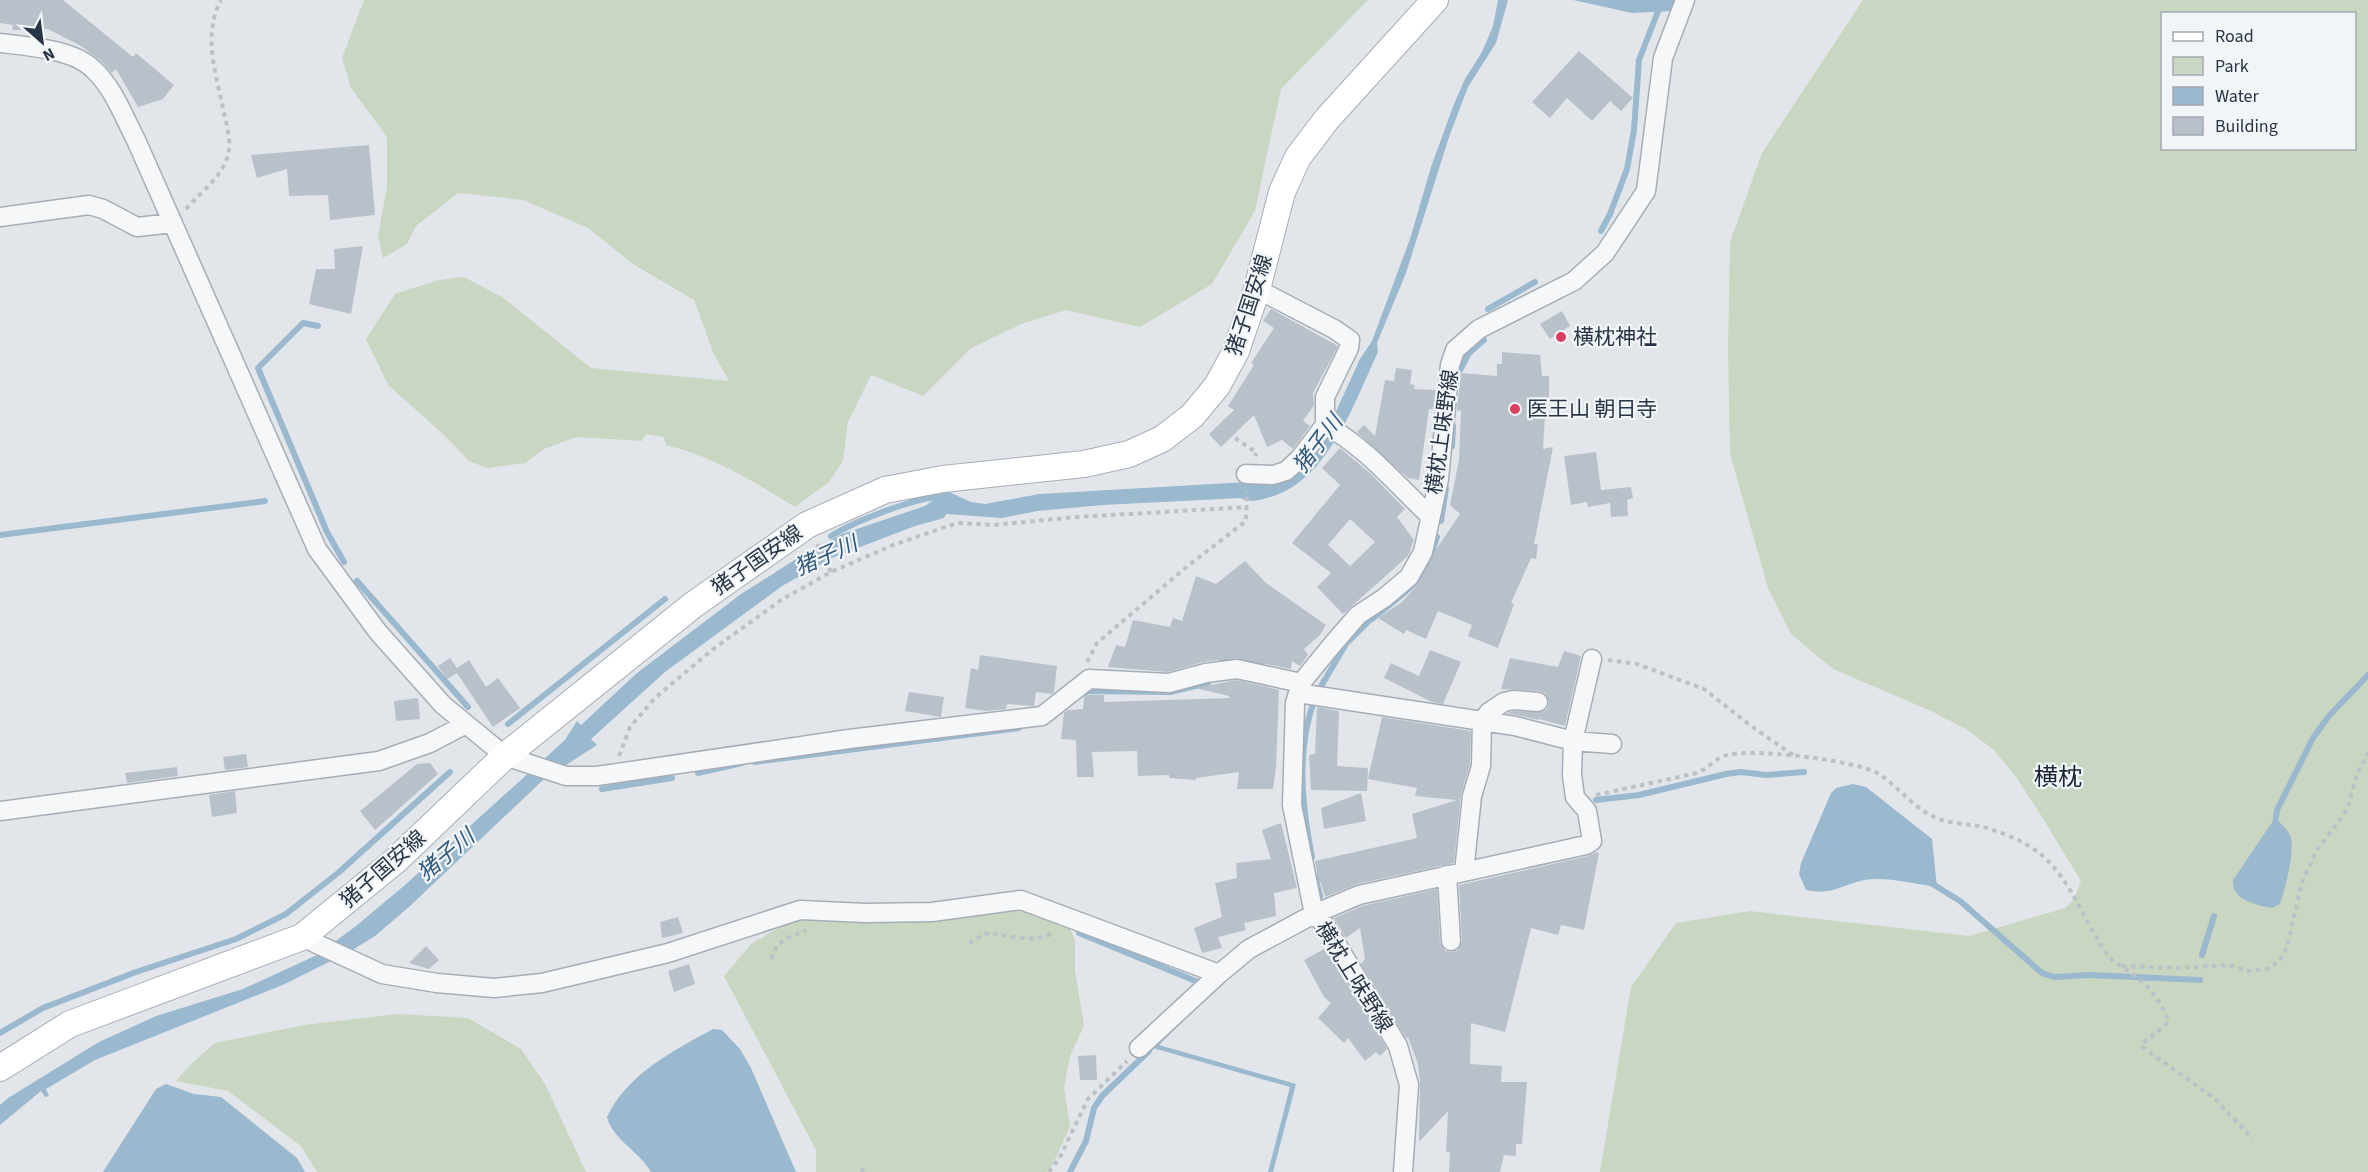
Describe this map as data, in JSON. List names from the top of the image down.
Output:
{
  "streets": {
    "main road": ["猪子国安線"],
    "street": ["横枕上味野線"]
  },
  "districts": ["横枕"],
  "water": ["猪子川"],
  "places": ["横枕神社", "医王山 朝日寺"],
  "legend": [
    "Road",
    "Park",
    "Water",
    "Building"
  ],
  "north": "bottom right"
}
